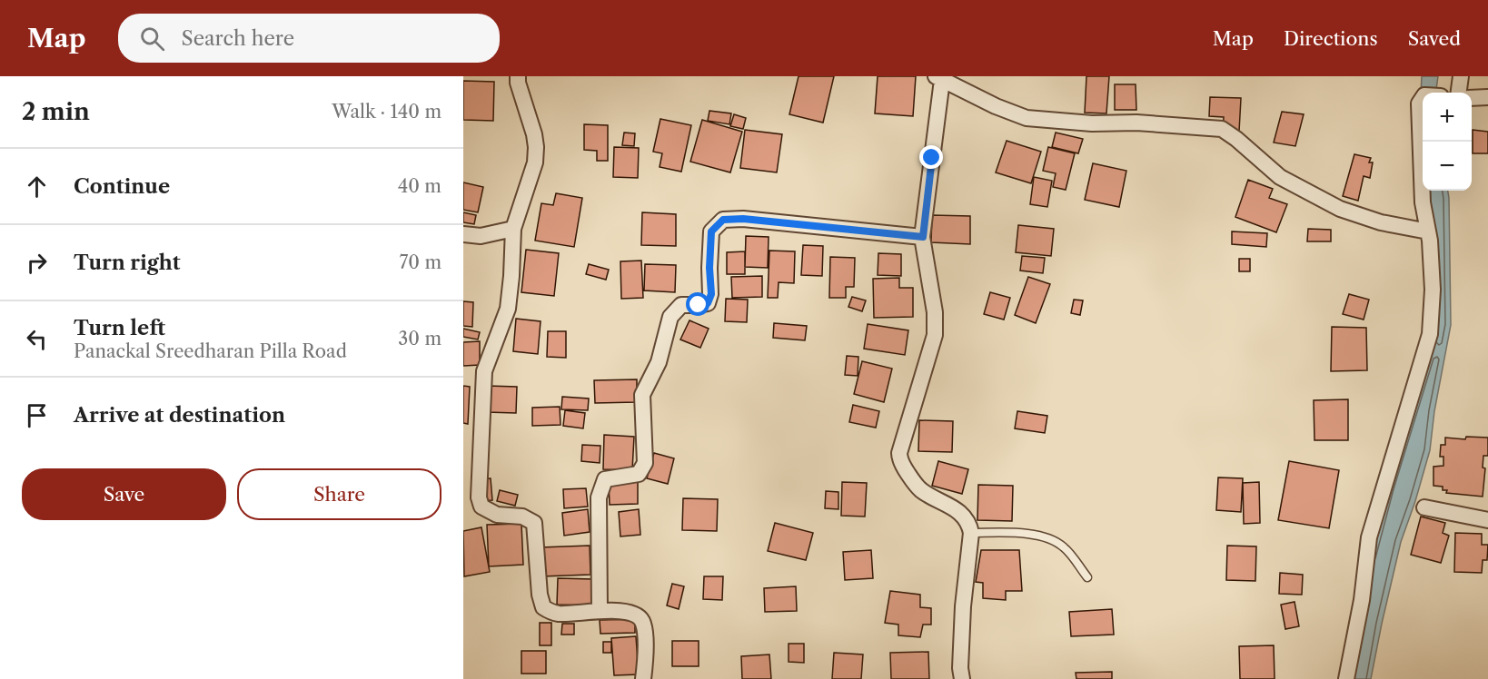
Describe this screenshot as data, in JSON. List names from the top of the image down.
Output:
{
  "page": {
    "header": "Map",
    "search": "Search here",
    "nav": ["Map", "Directions", "Saved"],
    "heading": ["2 min", "Walk · 140 m"],
    "map_buttons": ["+", "−"],
    "list": [
      ["Continue", "40 m"],
      ["Turn right", "70 m"],
      ["Turn left", "Panackal Sreedharan Pilla Road", "30 m"],
      "Arrive at destination"
    ],
    "buttons": ["Save", "Share"]
  }
}
